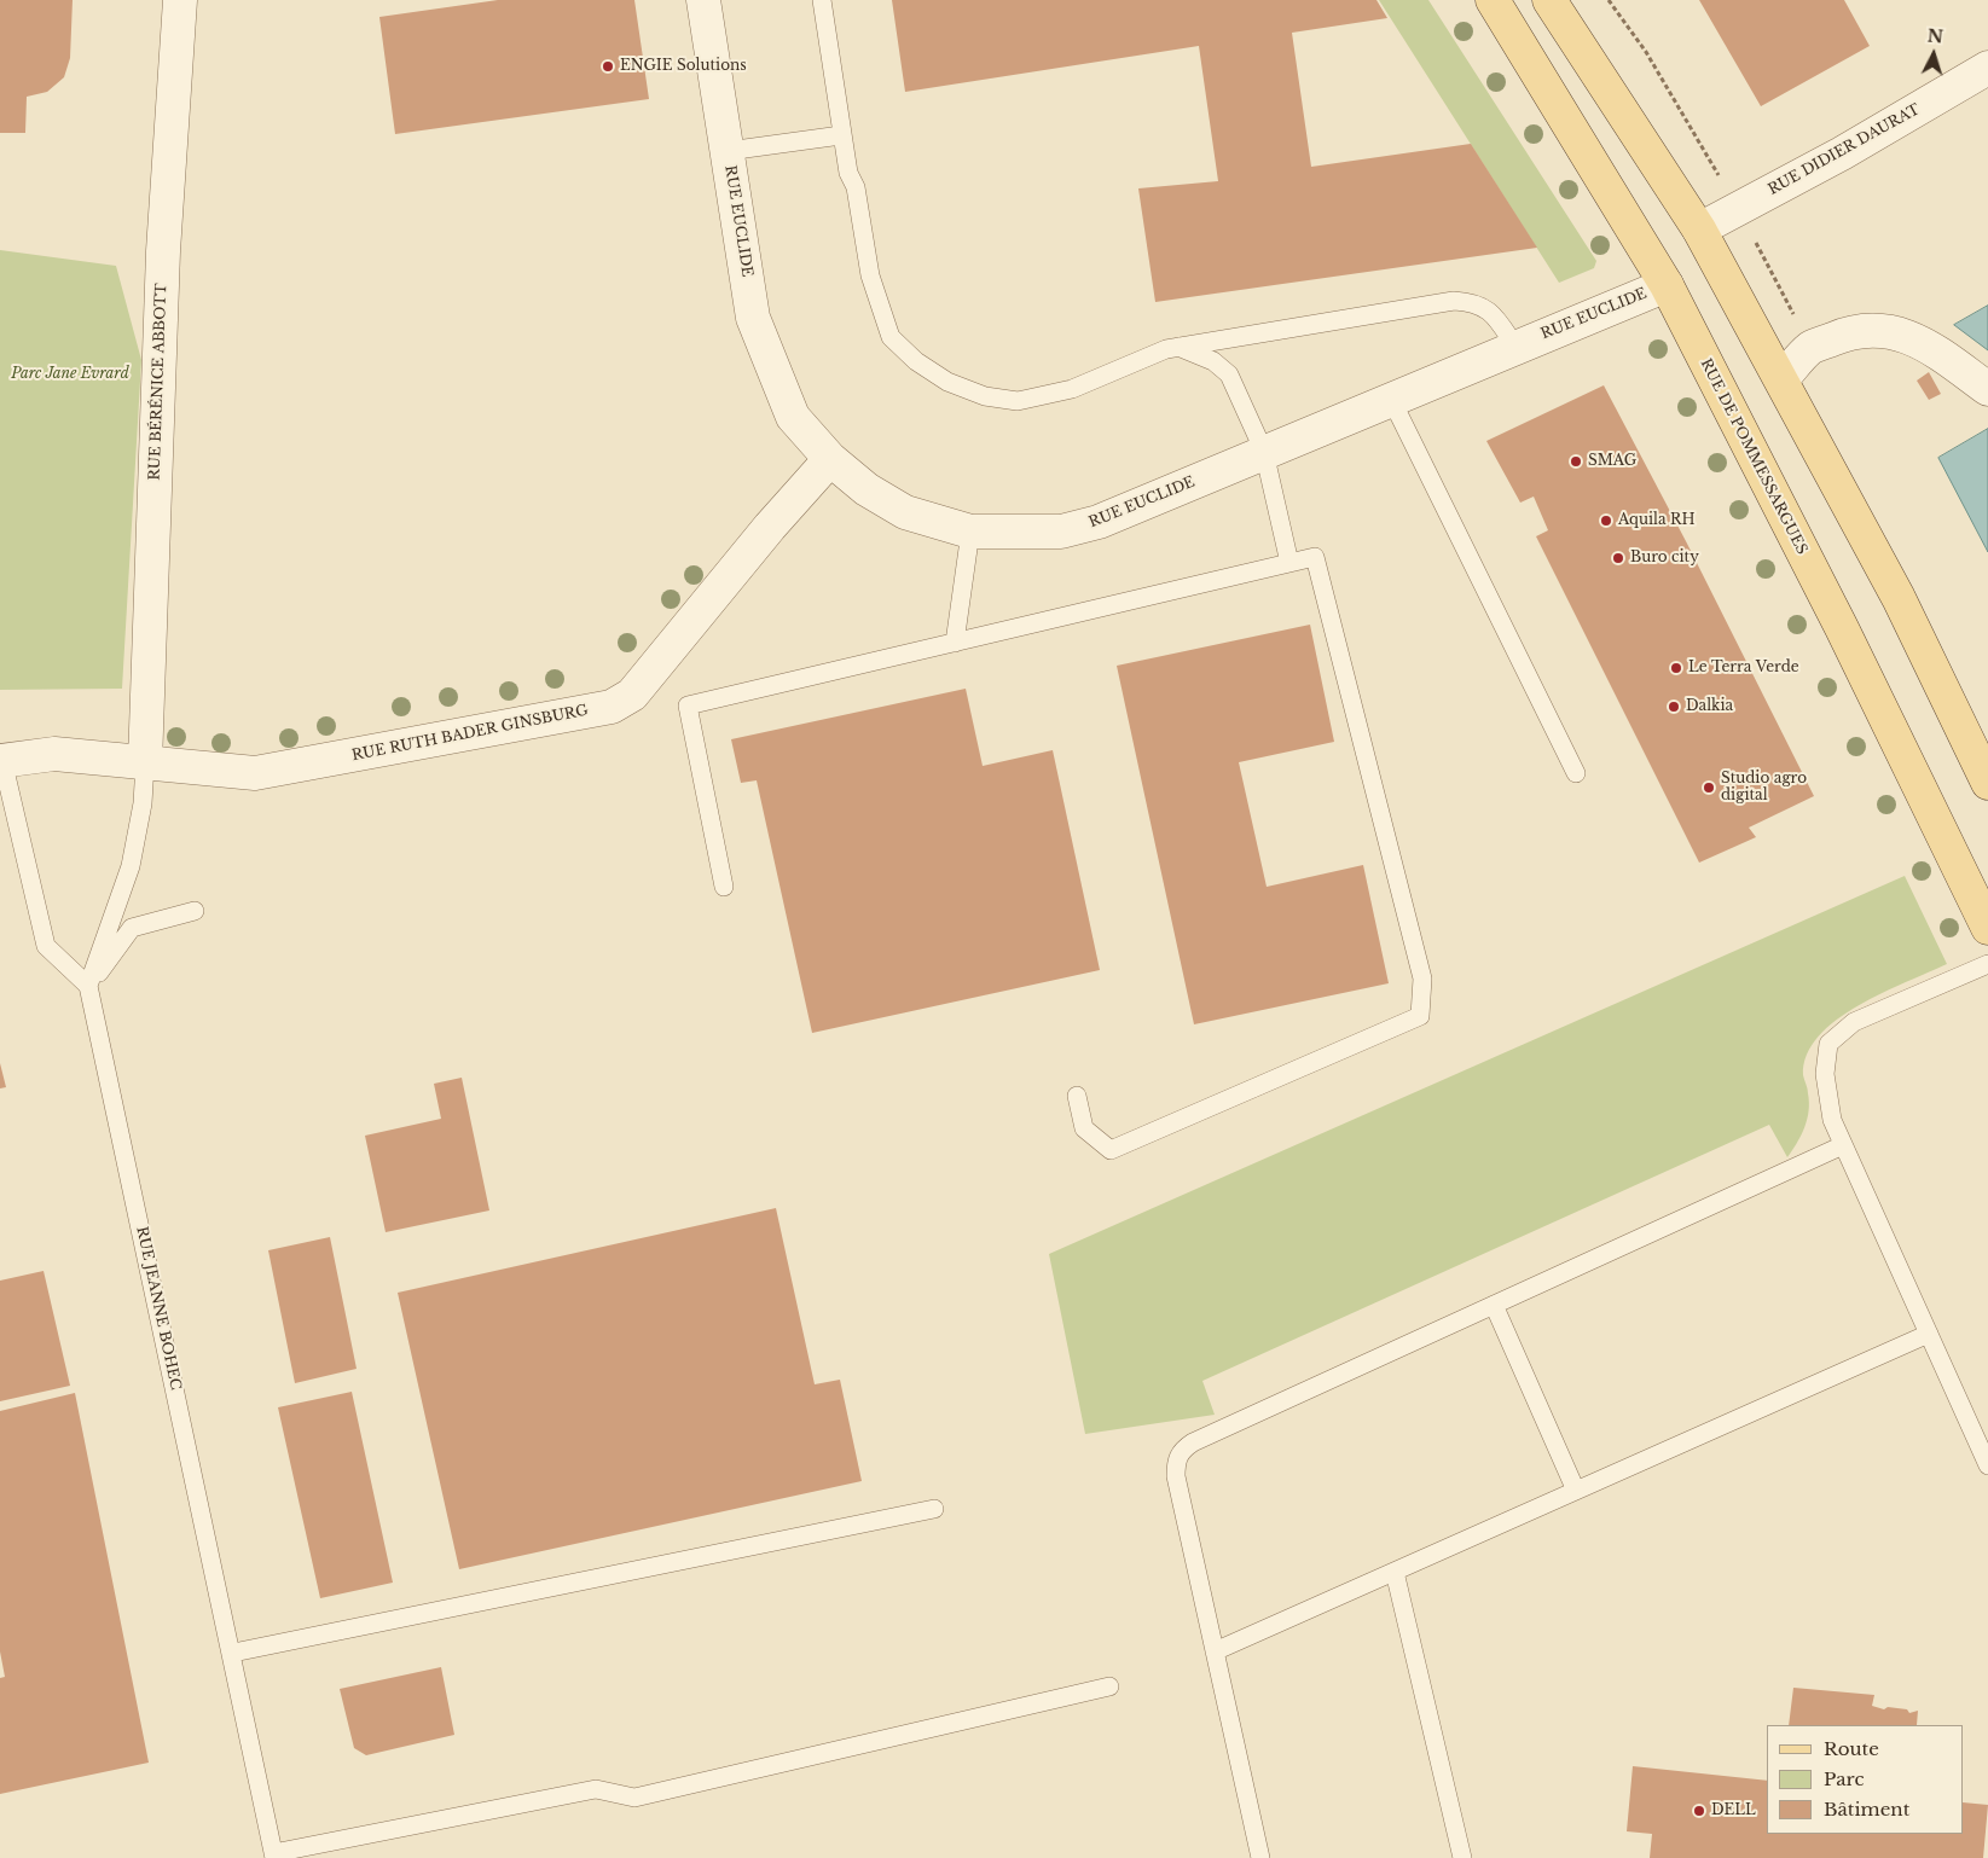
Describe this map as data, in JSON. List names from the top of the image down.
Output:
{
  "streets": {
    "main road": ["RUE DE POMMESSARGUES"],
    "street": [
      "RUE DIDIER DAURAT",
      "RUE EUCLIDE",
      "RUE BÉRÉNICE ABBOTT",
      "RUE RUTH BADER GINSBURG"
    ],
    "lane": ["RUE JEANNE BOHEC"]
  },
  "crossings": [
    ["RUE EUCLIDE", "RUE DE POMMESSARGUES"],
    ["RUE EUCLIDE", "RUE RUTH BADER GINSBURG"],
    ["RUE BÉRÉNICE ABBOTT", "RUE RUTH BADER GINSBURG"]
  ],
  "parks": ["Parc Jane Evrard"],
  "places": [
    "ENGIE Solutions",
    "SMAG",
    "Aquila RH",
    "Buro city",
    "Le Terra Verde",
    "Dalkia",
    "Studio agro digital",
    "DELL"
  ],
  "legend": ["Route", "Parc", "Bâtiment"],
  "north": "top"
}
